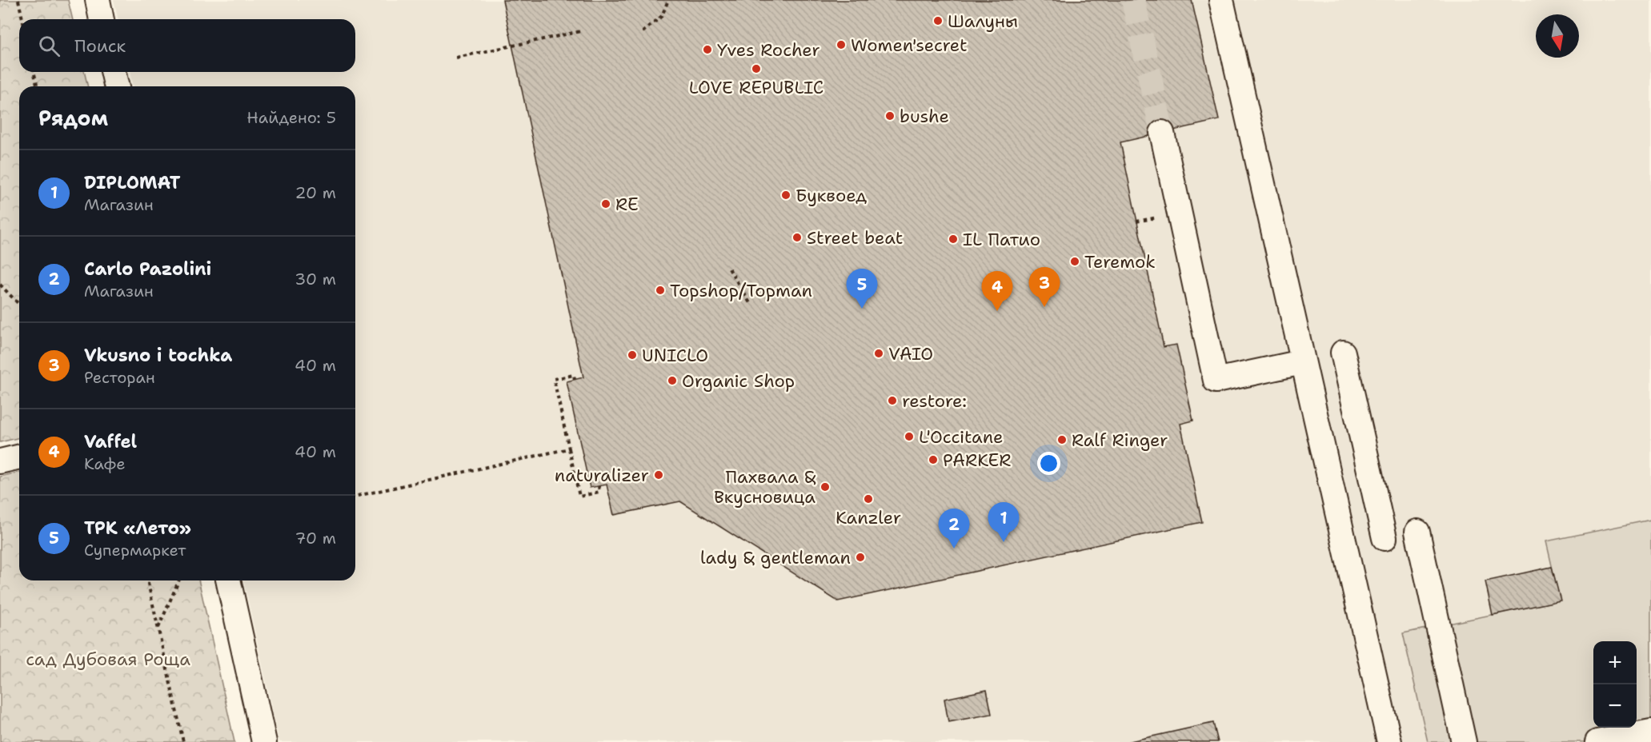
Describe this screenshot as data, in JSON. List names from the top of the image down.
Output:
{
  "parks": ["сад Дубовая Роща"],
  "places": [
    "Шалуны",
    "Women'secret",
    "Yves Rocher",
    "LOVE REPUBLIC",
    "bushe",
    "Буквоед",
    "RE",
    "Street beat",
    "IL Патио",
    "Teremok",
    "Topshop/Topman",
    "VAIO",
    "UNICLO",
    "Organic Shop",
    "restore:",
    "L'Occitane",
    "Ralf Ringer",
    "PARKER",
    "naturalizer",
    "Пахвала & Вкусновица",
    "Kanzler",
    "lady & gentleman"
  ],
  "north": "bottom",
  "page": {
    "search": "Поиск",
    "heading": ["Рядом", "Найдено: 5"],
    "list": [
      {
        "mark": "1",
        "name": "DIPLOMAT",
        "note": "Магазин",
        "value": "20 m"
      },
      {
        "mark": "2",
        "name": "Carlo Pazolini",
        "note": "Магазин",
        "value": "30 m"
      },
      {
        "mark": "3",
        "name": "Vkusno i tochka",
        "note": "Ресторан",
        "value": "40 m"
      },
      {
        "mark": "4",
        "name": "Vaffel",
        "note": "Кафе",
        "value": "40 m"
      },
      {
        "mark": "5",
        "name": "ТРК «Лето»",
        "note": "Супермаркет",
        "value": "70 m"
      }
    ],
    "pins": [
      "3",
      "5",
      "4",
      "1",
      "2"
    ],
    "map_buttons": ["+", "−"]
  }
}
